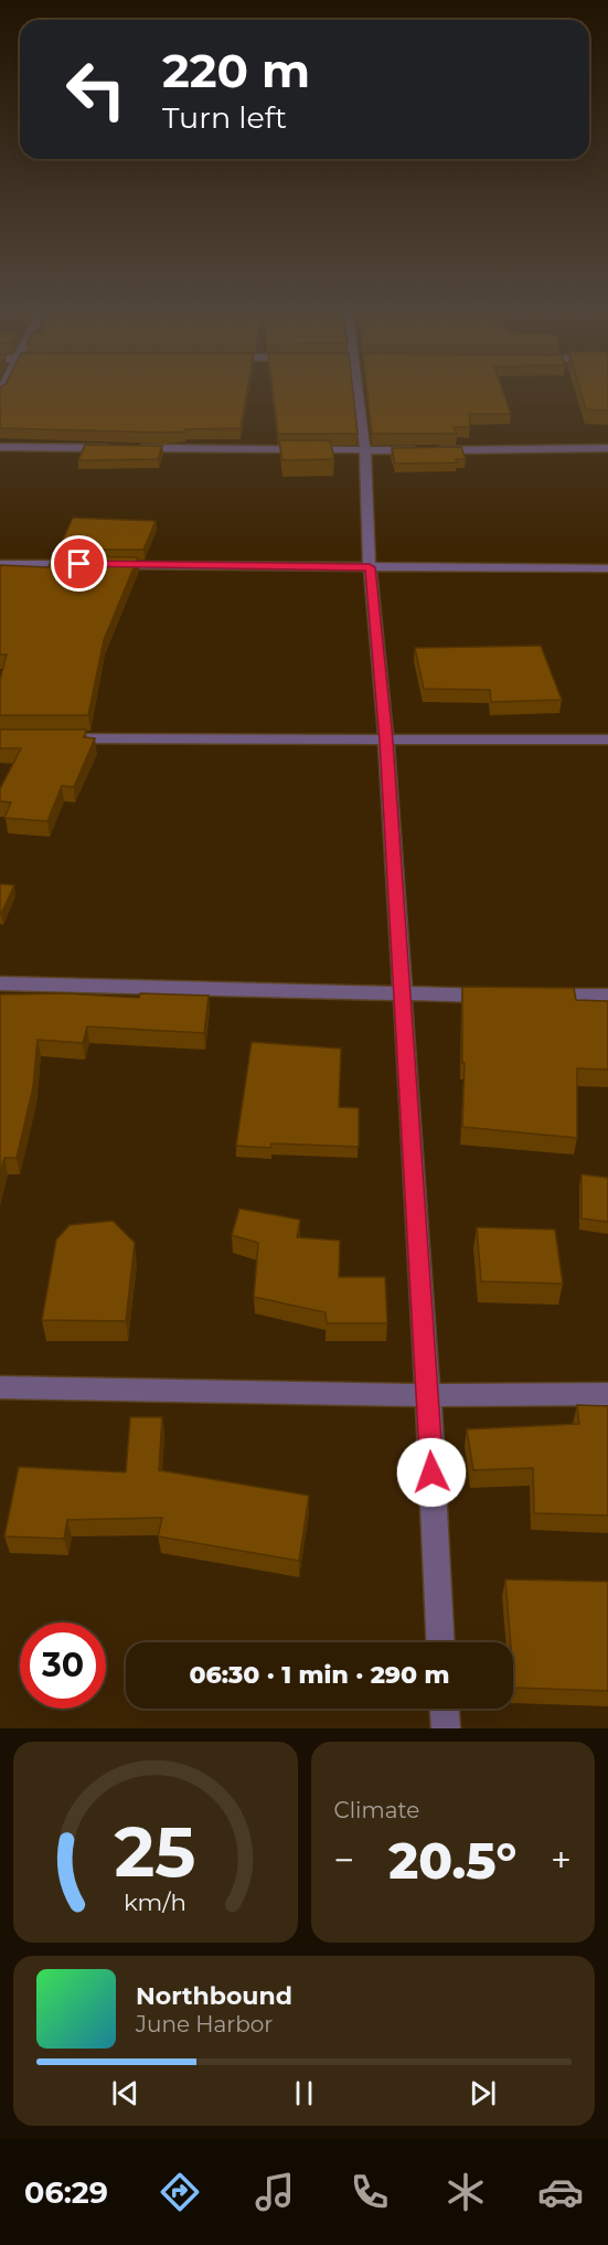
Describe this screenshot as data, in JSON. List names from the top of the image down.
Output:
{
  "page": {
    "turn": ["220 m", "Turn left"],
    "limit": "30",
    "trip": "06:30 · 1 min · 290 m",
    "tile": "Climate",
    "heat": ["−", "20.5°", "+"],
    "song": ["Northbound", "June Harbor"],
    "tabs": "06:29",
    "gauge": ["25", "km/h"]
  }
}
